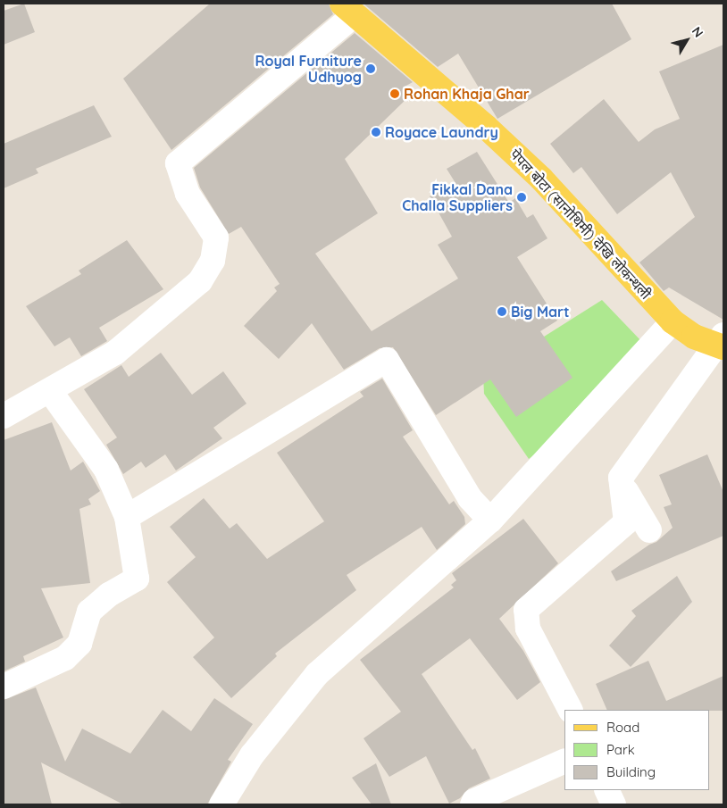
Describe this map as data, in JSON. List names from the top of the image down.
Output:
{
  "streets": {
    "main road": ["पेपल बोटा (सानोथिमी) देखि लोकन्थली"]
  },
  "places": [
    "Royal Furniture Udhyog",
    "Rohan Khaja Ghar",
    "Royace Laundry",
    "Fikkal Dana Challa Suppliers",
    "Big Mart"
  ],
  "legend": ["Road", "Park", "Building"],
  "north": "top right"
}
